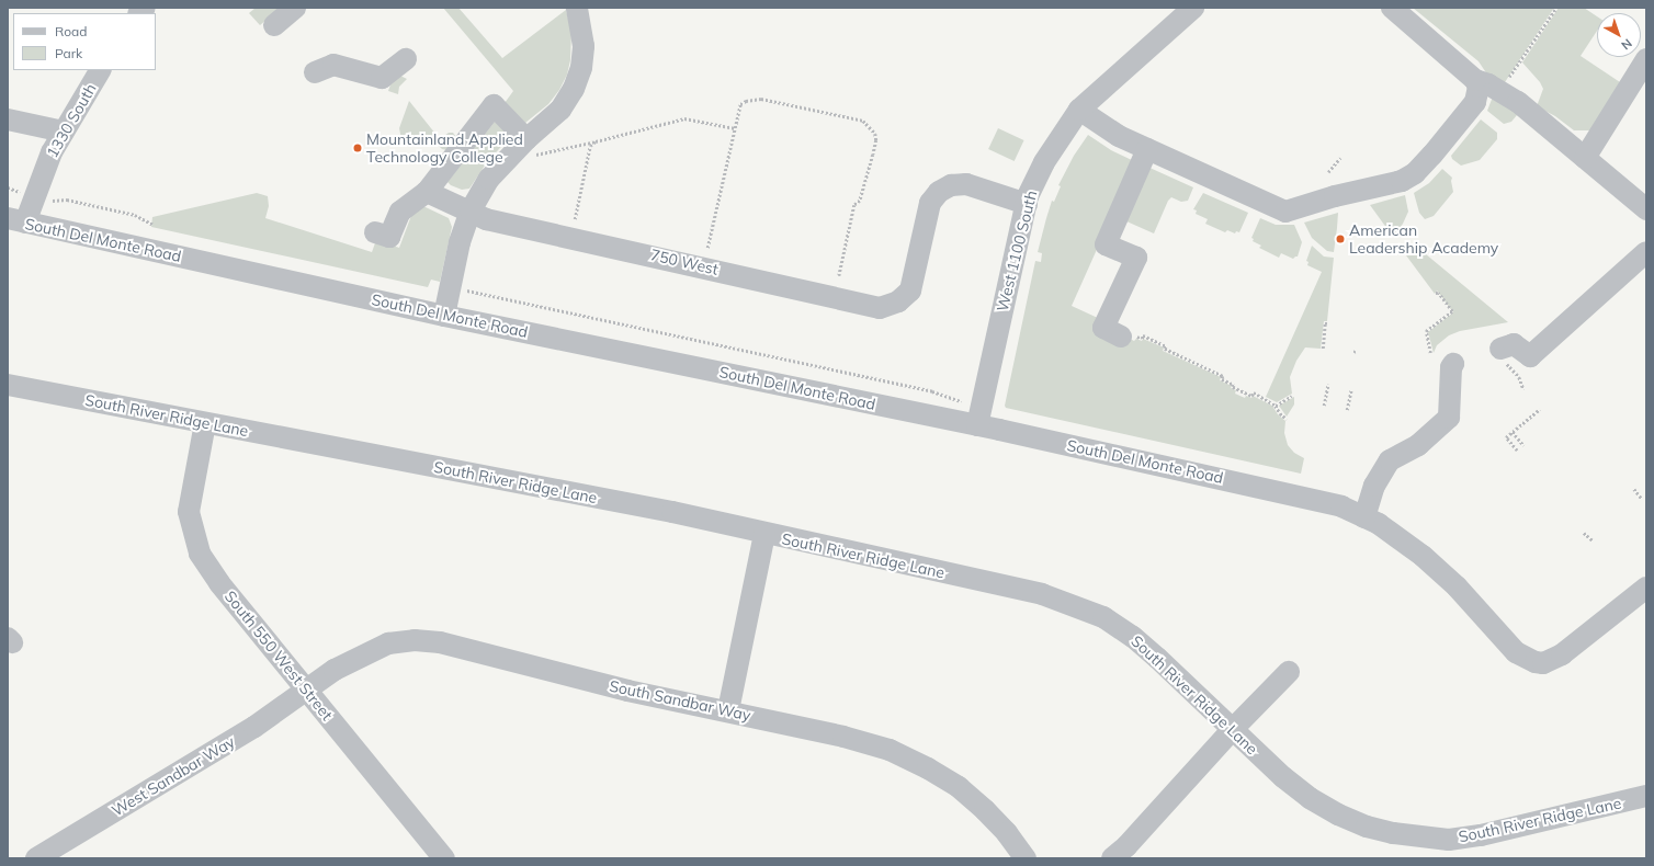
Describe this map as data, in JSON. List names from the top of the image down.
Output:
{
  "streets": {
    "street": [
      "1330 South",
      "South Del Monte Road",
      "West 1100 South",
      "750 West",
      "South River Ridge Lane",
      "South 550 West Street",
      "South Sandbar Way",
      "West Sandbar Way"
    ]
  },
  "crossings": [
    ["1330 South", "South Del Monte Road"],
    ["South Del Monte Road", "West 1100 South"],
    ["West 1100 South", "750 West"],
    ["South River Ridge Lane", "South 550 West Street"],
    ["South 550 West Street", "South Sandbar Way"],
    ["South 550 West Street", "West Sandbar Way"],
    ["South Sandbar Way", "West Sandbar Way"]
  ],
  "places": ["Mountainland Applied Technology College", "American Leadership Academy"],
  "legend": ["Road", "Park"],
  "north": "bottom right"
}
